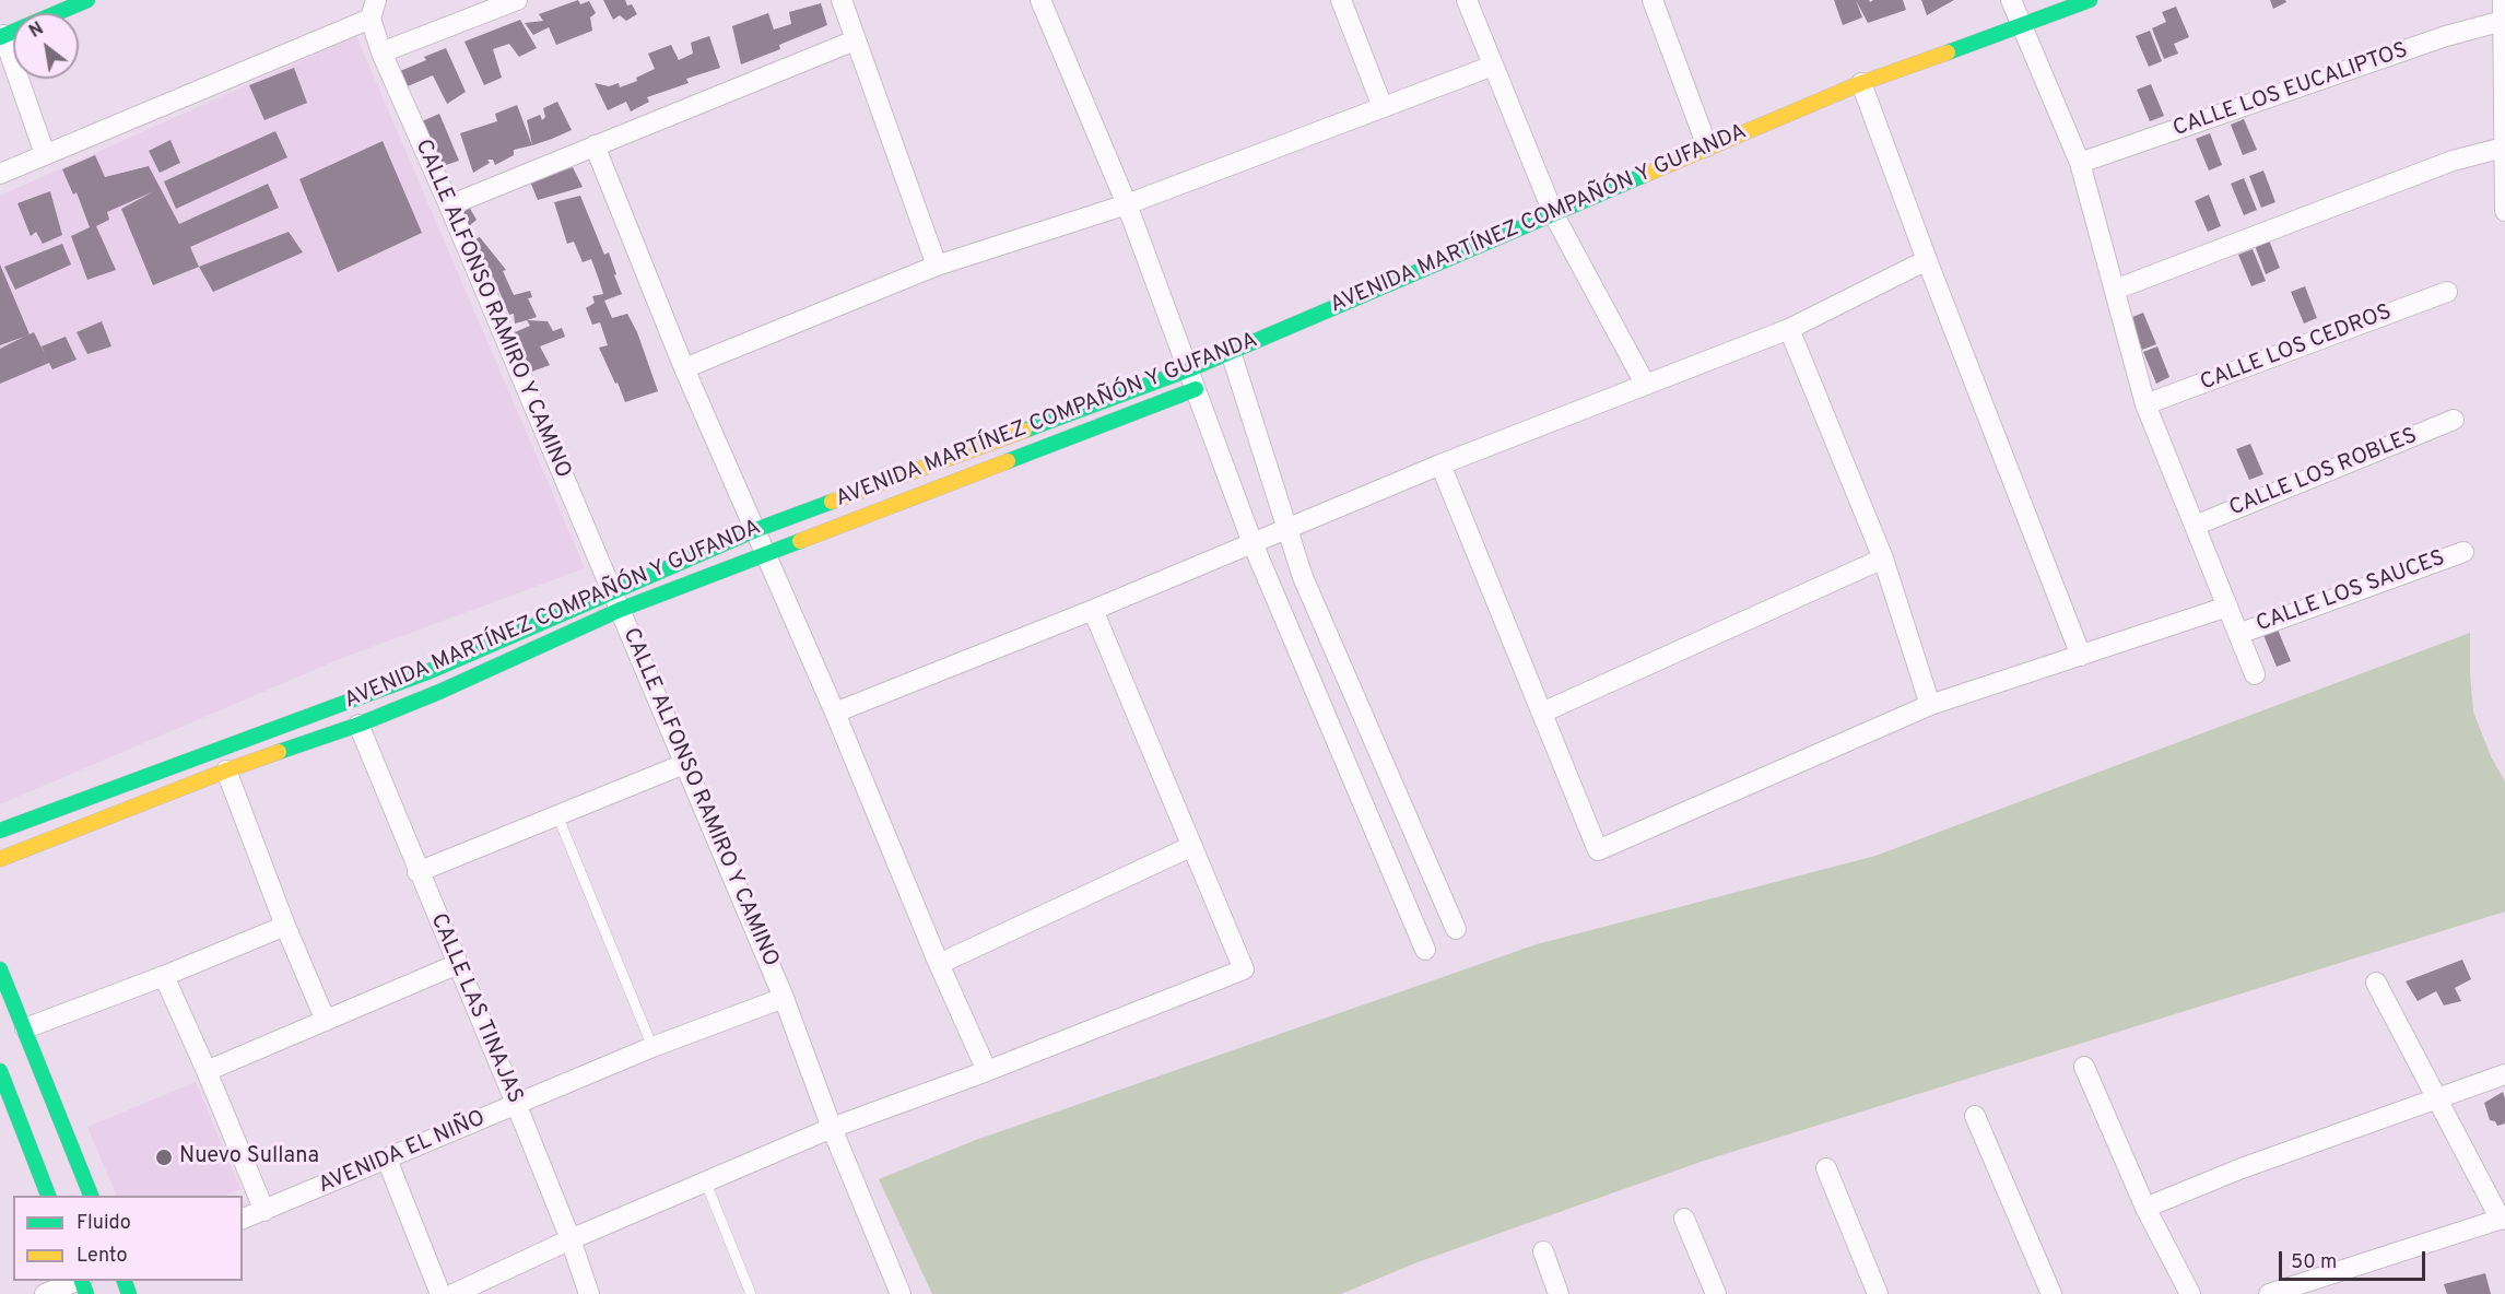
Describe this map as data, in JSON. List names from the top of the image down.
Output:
{
  "streets": {
    "street": [
      "CALLE LOS EUCALIPTOS",
      "AVENIDA MARTÍNEZ COMPAÑÓN Y GUFANDA",
      "CALLE ALFONSO RAMIRO Y CAMINO",
      "CALLE LOS CEDROS",
      "CALLE LOS ROBLES",
      "CALLE LOS SAUCES",
      "CALLE LAS TINAJAS",
      "AVENIDA EL NIÑO"
    ]
  },
  "crossings": [
    ["AVENIDA MARTÍNEZ COMPAÑÓN Y GUFANDA", "CALLE ALFONSO RAMIRO Y CAMINO"],
    ["AVENIDA MARTÍNEZ COMPAÑÓN Y GUFANDA", "CALLE LAS TINAJAS"],
    ["CALLE ALFONSO RAMIRO Y CAMINO", "AVENIDA EL NIÑO"],
    ["CALLE LAS TINAJAS", "AVENIDA EL NIÑO"]
  ],
  "places": ["Nuevo Sullana"],
  "legend": ["Fluido", "Lento"],
  "scale_bar": "50 m",
  "north": "top left"
}
